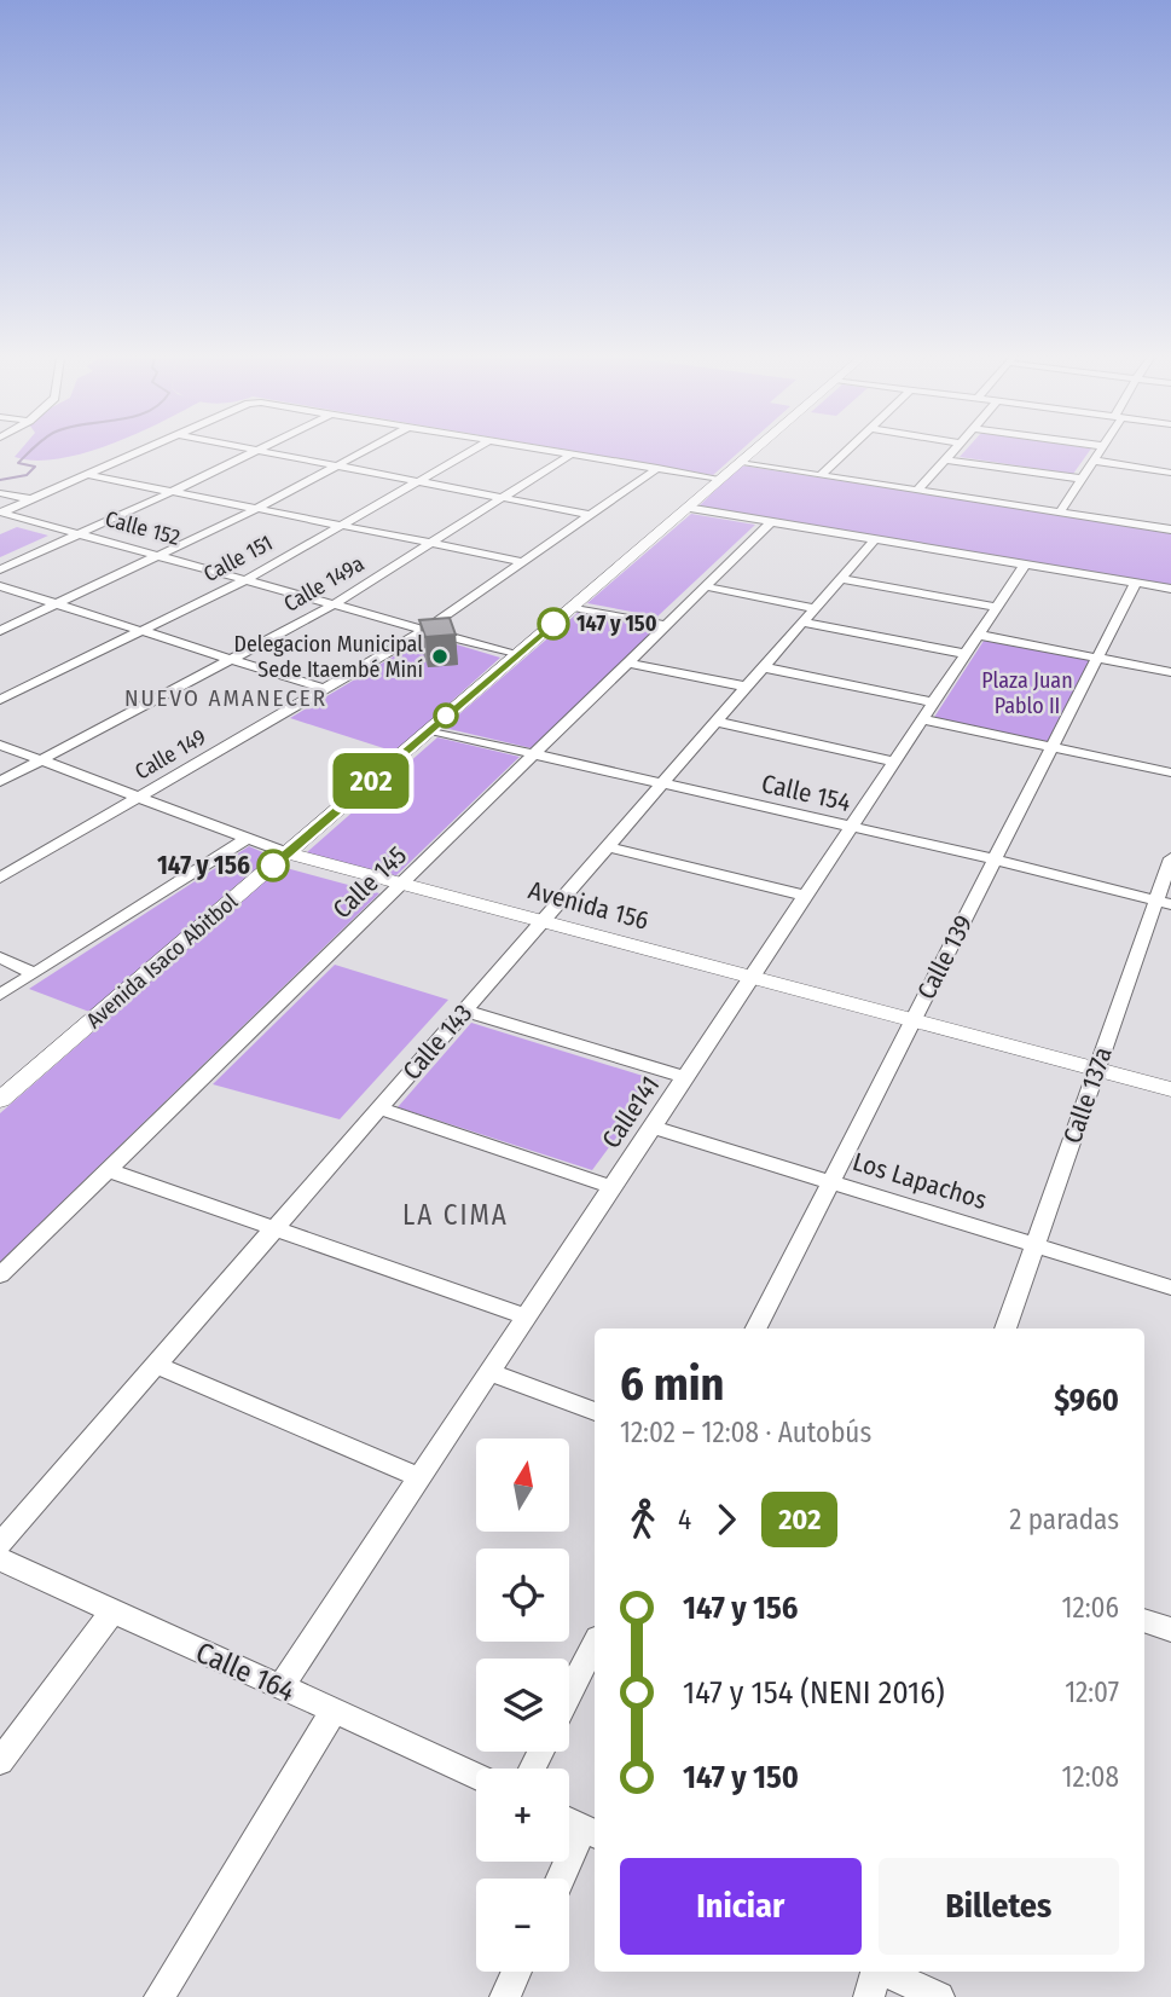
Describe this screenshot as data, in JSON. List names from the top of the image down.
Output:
{
  "streets": {
    "main road": ["Avenida 156", "Avenida Isaco Abitbol"],
    "street": [
      "Calle 152",
      "Calle 151",
      "Calle 149a",
      "Calle 149",
      "Calle 154",
      "Calle 145",
      "Calle 139",
      "Calle 143",
      "Calle 137a",
      "Calle141",
      "Los Lapachos",
      "Calle 164"
    ]
  },
  "crossings": [
    ["Calle 152", "Calle 151"],
    ["Calle 152", "Calle 149a"],
    ["Calle 152", "Calle 149"],
    ["Calle 152", "Avenida Isaco Abitbol"],
    ["Calle 149a", "Avenida 156"],
    ["Calle 149", "Avenida 156"],
    ["Calle 154", "Calle 145"],
    ["Calle 154", "Calle 139"],
    ["Calle 154", "Avenida Isaco Abitbol"],
    ["Calle 154", "Calle 143"],
    ["Calle 154", "Calle 137a"],
    ["Calle 154", "Calle141"],
    ["Calle 145", "Avenida 156"],
    ["Avenida 156", "Calle 139"],
    ["Avenida 156", "Avenida Isaco Abitbol"],
    ["Avenida 156", "Calle 143"],
    ["Avenida 156", "Calle 137a"],
    ["Avenida 156", "Calle141"],
    ["Calle 139", "Los Lapachos"],
    ["Calle 137a", "Los Lapachos"],
    ["Calle141", "Los Lapachos"],
    ["Calle141", "Calle 164"]
  ],
  "districts": ["NUEVO AMANECER", "LA CIMA"],
  "parks": ["Plaza Juan Pablo II"],
  "places": ["147 y 150", "Delegacion Municipal Sede Itaembé Miní", "147 y 156"],
  "lines": ["bus line 202"],
  "north": "top",
  "page": {
    "on_map": "202",
    "heading": ["6 min", "12:02 – 12:08 · Autobús", "$960"],
    "map_buttons": ["+", "−"],
    "legs": ["4", "202", "2 paradas"],
    "list": [
      {
        "name": "147 y 156",
        "value": "12:06"
      },
      {
        "name": "147 y 154 (NENI 2016)",
        "value": "12:07"
      },
      {
        "name": "147 y 150",
        "value": "12:08"
      }
    ],
    "buttons": ["Iniciar", "Billetes"]
  }
}
